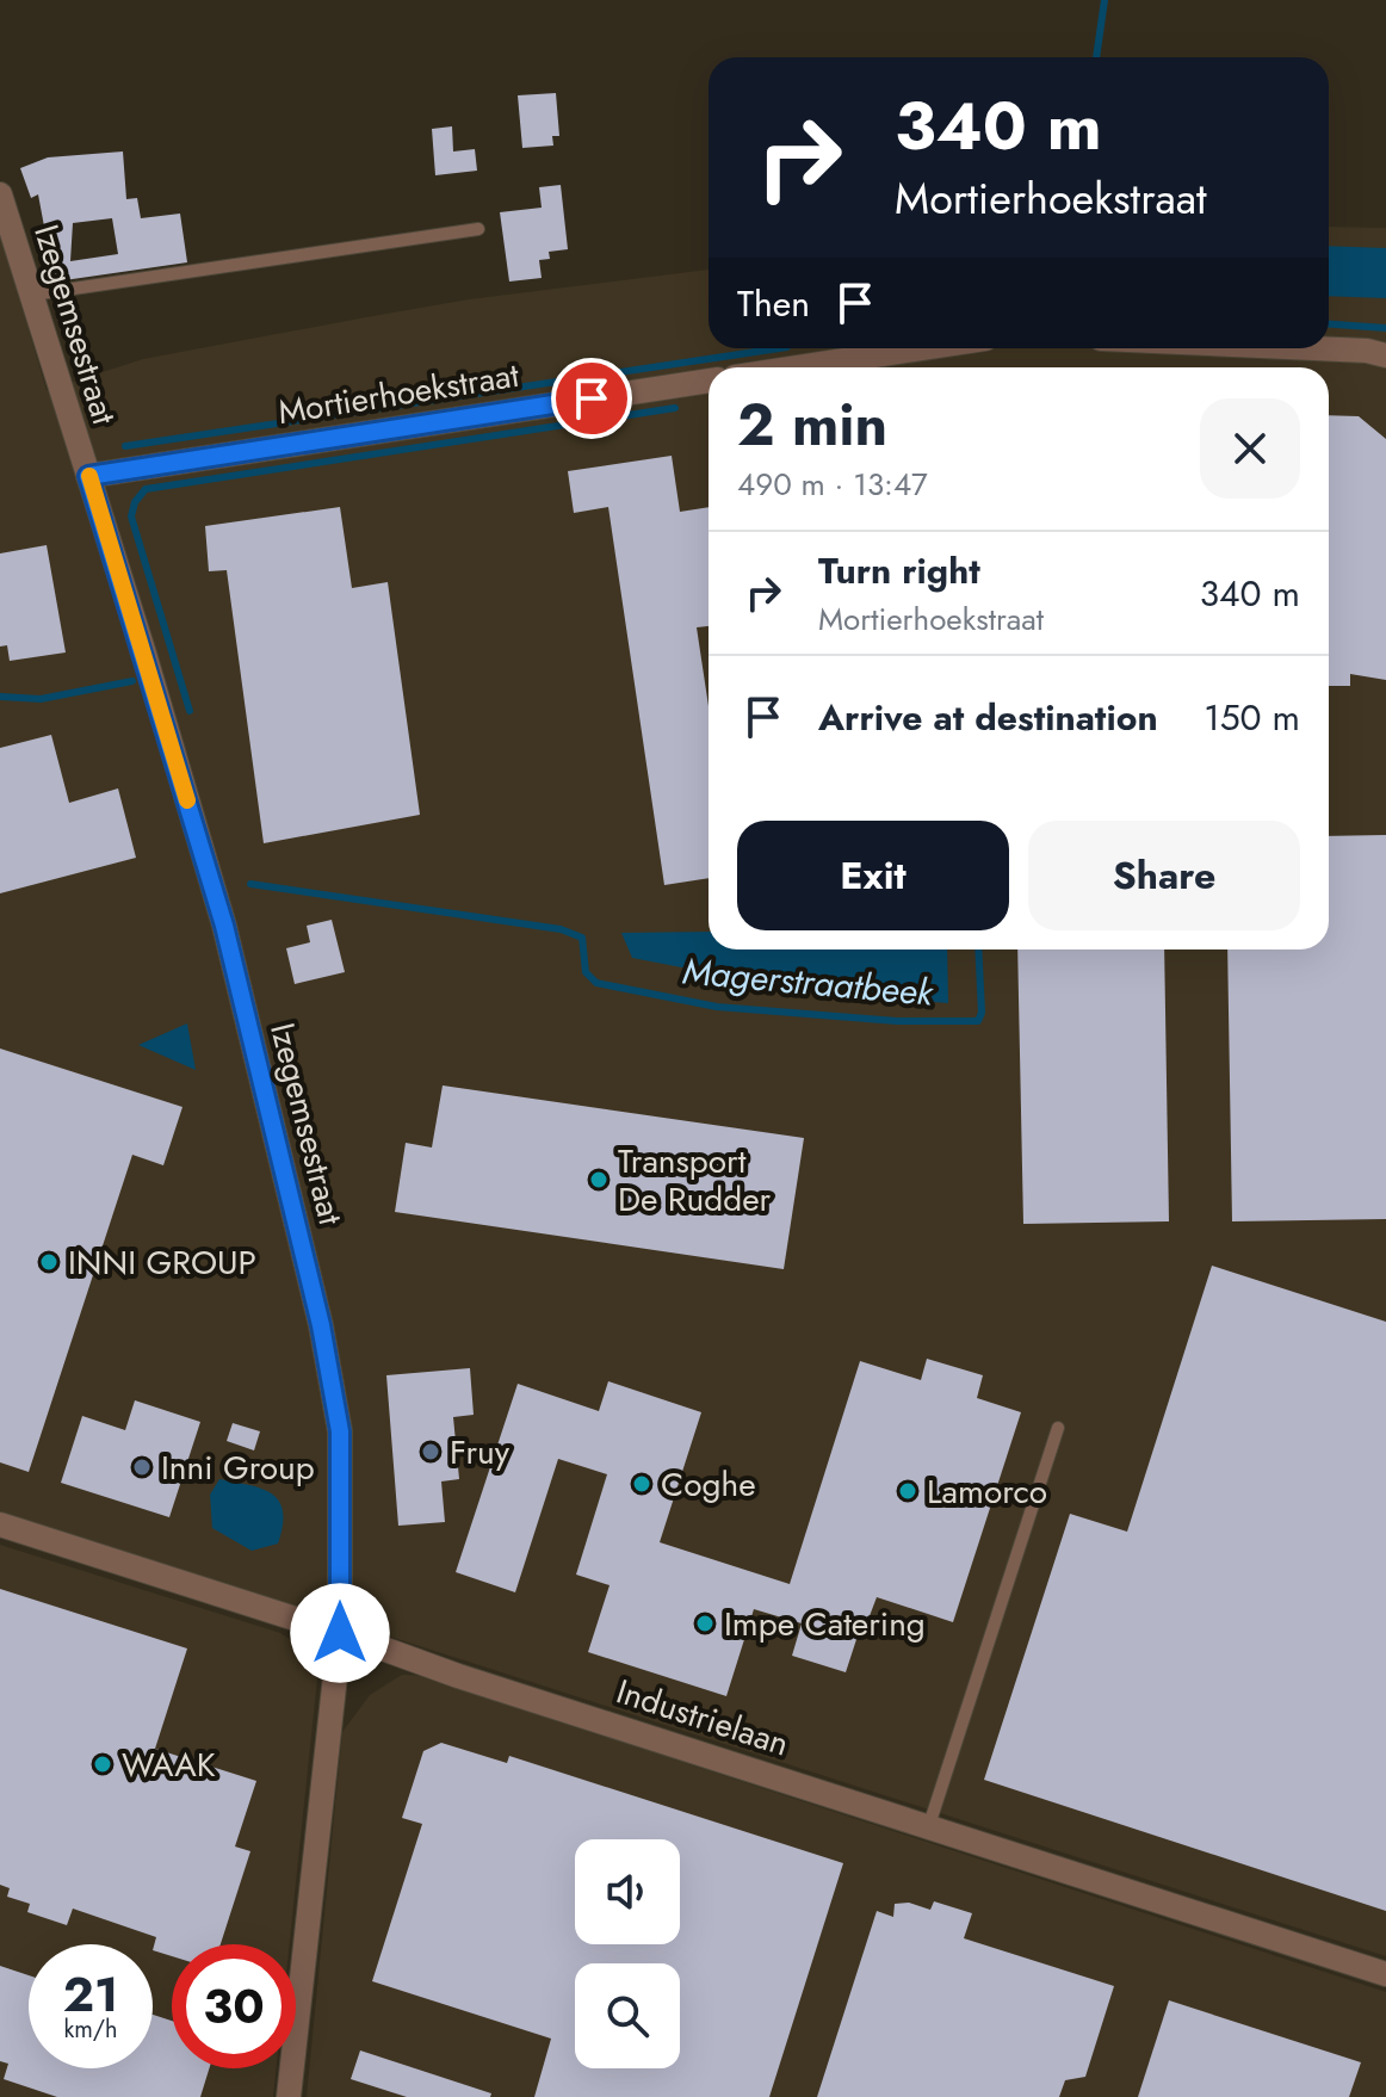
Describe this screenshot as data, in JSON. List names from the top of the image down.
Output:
{
  "streets": {
    "street": ["Izegemsestraat", "Mortierhoekstraat", "Industrielaan"]
  },
  "crossings": [
    ["Izegemsestraat", "Mortierhoekstraat"],
    ["Izegemsestraat", "Industrielaan"]
  ],
  "water": ["Magerstraatbeek"],
  "places": [
    "Transport De Rudder",
    "INNI GROUP",
    "Fruy",
    "Inni Group",
    "Coghe",
    "Lamorco",
    "Impe Catering",
    "WAAK"
  ],
  "page": {
    "turn": ["340 m", "Mortierhoekstraat"],
    "then": "Then",
    "heading": ["2 min", "490 m · 13:47"],
    "list": [
      {
        "name": "Turn right",
        "note": "Mortierhoekstraat",
        "value": "340 m"
      },
      {
        "name": "Arrive at destination",
        "value": "150 m"
      }
    ],
    "buttons": ["Exit", "Share"],
    "speed": "21 km/h",
    "limit": "30"
  }
}
